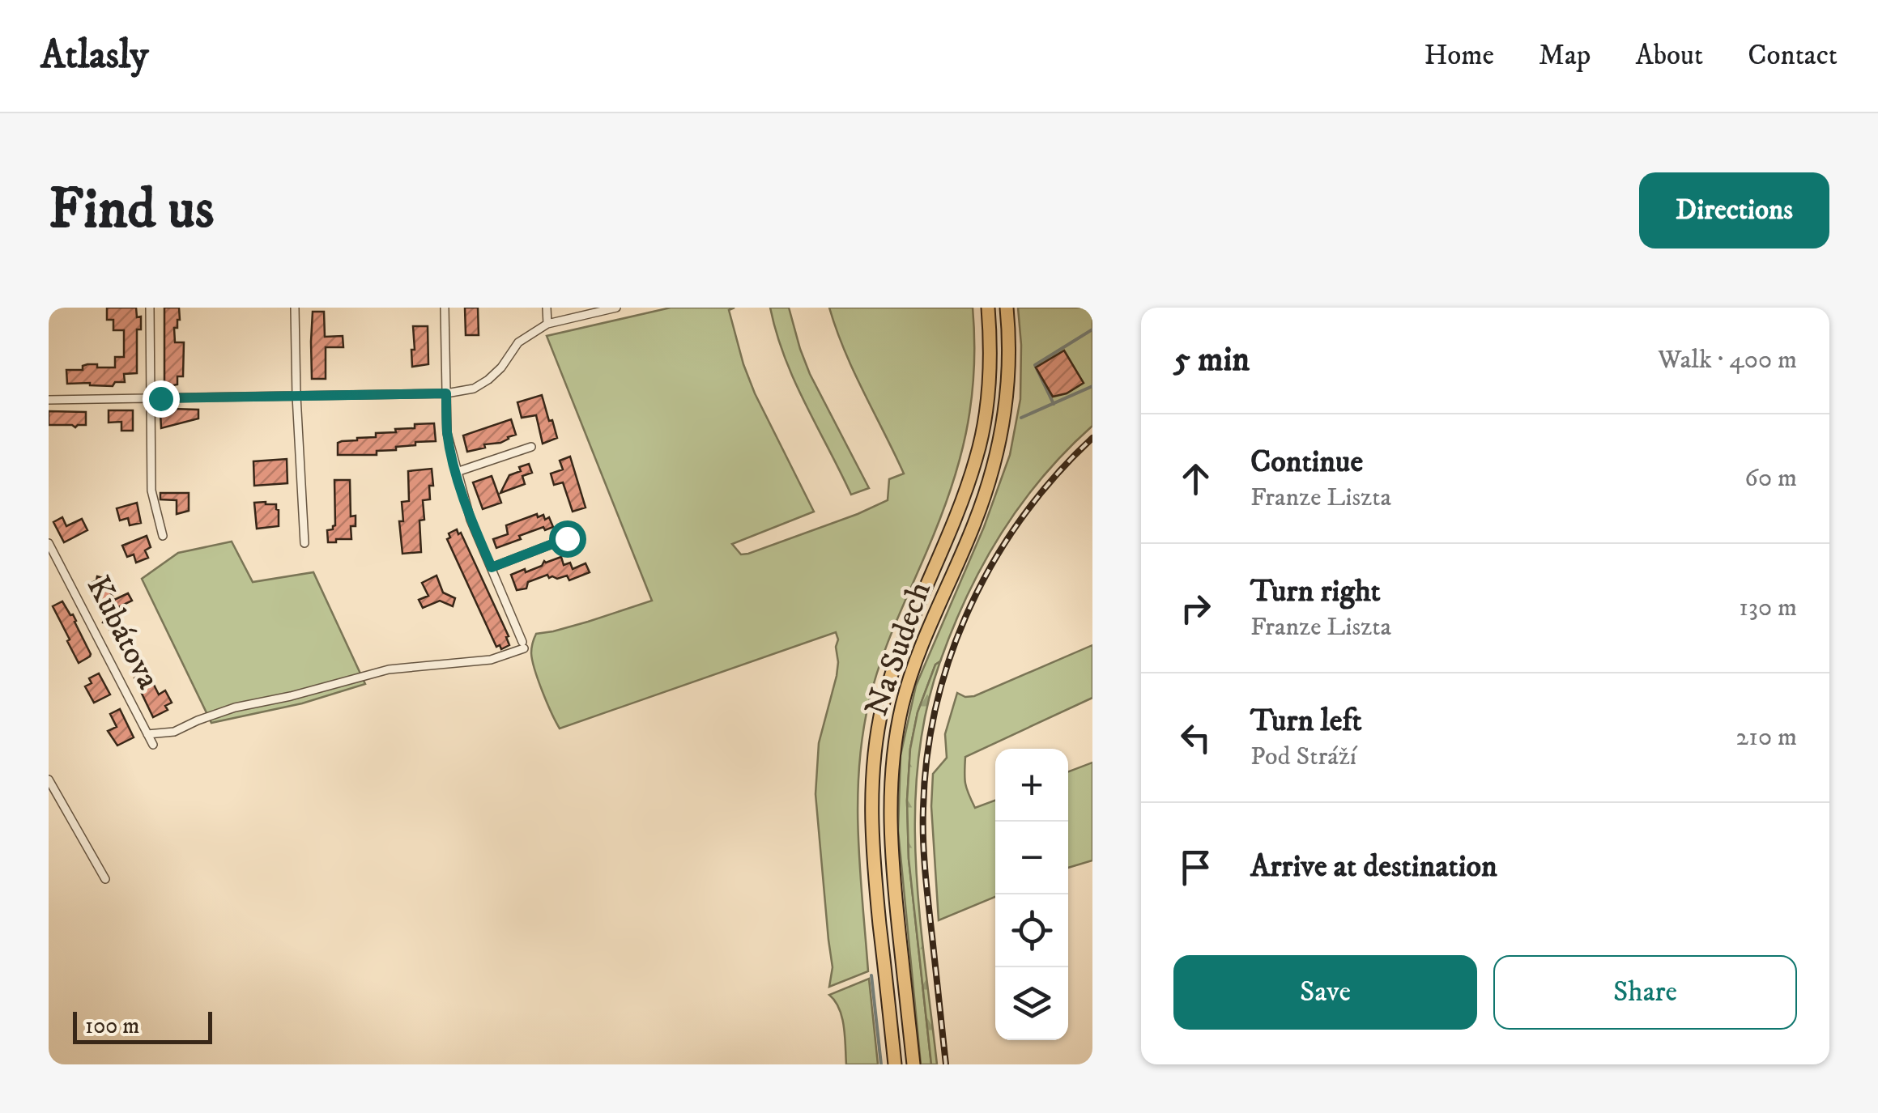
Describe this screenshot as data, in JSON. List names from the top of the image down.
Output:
{
  "streets": {
    "main road": ["Na Sudech"],
    "street": ["Kubátova"]
  },
  "scale_bar": "100 m",
  "page": {
    "header": "Atlasly",
    "nav": [
      "Home",
      "Map",
      "About",
      "Contact"
    ],
    "buttons": [
      "Directions",
      ["Save", "Share"]
    ],
    "title": "Find us",
    "heading": ["5 min", "Walk · 400 m"],
    "list": [
      ["Continue", "Franze Liszta", "60 m"],
      ["Turn right", "Franze Liszta", "130 m"],
      ["Turn left", "Pod Stráží", "210 m"],
      "Arrive at destination"
    ],
    "map_buttons": ["+", "−"],
    "scale": "100 m"
  }
}
